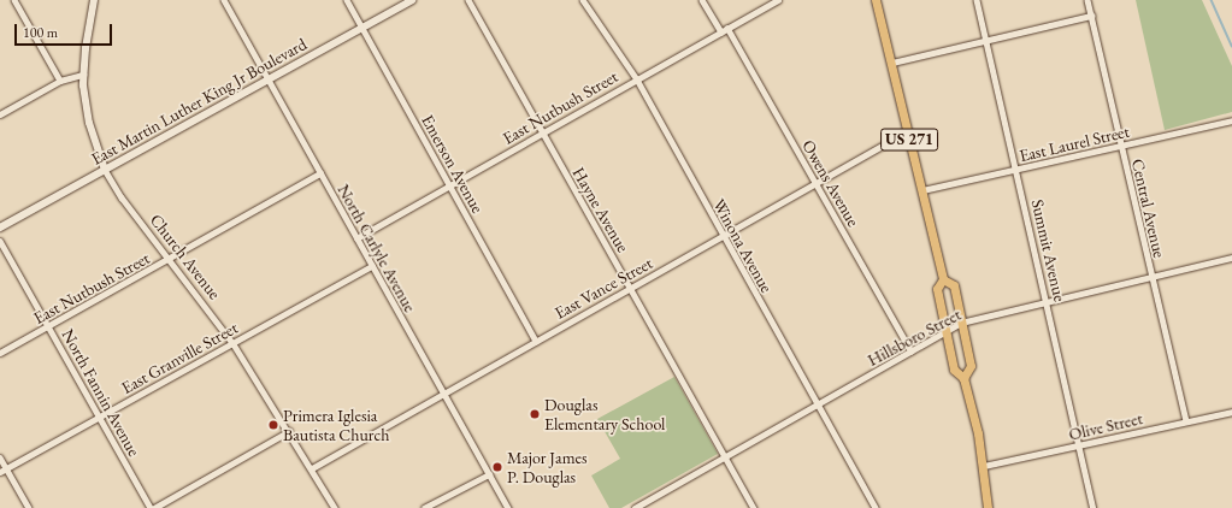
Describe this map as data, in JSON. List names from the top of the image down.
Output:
{
  "streets": {
    "main road": ["East Martin Luther King Jr Boulevard", "US 271", "Church Avenue"],
    "street": [
      "East Nutbush Street",
      "East Laurel Street",
      "Emerson Avenue",
      "Owens Avenue",
      "Central Avenue",
      "Hayne Avenue",
      "Winona Avenue",
      "North Carlyle Avenue",
      "Summit Avenue",
      "East Vance Street",
      "Hillsboro Street",
      "East Granville Street",
      "North Fannin Avenue",
      "Olive Street"
    ]
  },
  "crossings": [
    ["East Martin Luther King Jr Boulevard", "Emerson Avenue"],
    ["East Martin Luther King Jr Boulevard", "North Carlyle Avenue"],
    ["East Martin Luther King Jr Boulevard", "Church Avenue"],
    ["East Nutbush Street", "Emerson Avenue"],
    ["East Nutbush Street", "Owens Avenue"],
    ["East Nutbush Street", "Hayne Avenue"],
    ["East Nutbush Street", "Winona Avenue"],
    ["East Nutbush Street", "North Carlyle Avenue"],
    ["East Nutbush Street", "Church Avenue"],
    ["East Nutbush Street", "North Fannin Avenue"],
    ["US 271", "East Laurel Street"],
    ["US 271", "East Vance Street"],
    ["US 271", "Hillsboro Street"],
    ["US 271", "Olive Street"],
    ["East Laurel Street", "Central Avenue"],
    ["East Laurel Street", "Summit Avenue"],
    ["Emerson Avenue", "East Vance Street"],
    ["Owens Avenue", "East Vance Street"],
    ["Owens Avenue", "Hillsboro Street"],
    ["Central Avenue", "Hillsboro Street"],
    ["Central Avenue", "Olive Street"],
    ["Hayne Avenue", "East Vance Street"],
    ["Hayne Avenue", "Hillsboro Street"],
    ["Winona Avenue", "East Vance Street"],
    ["Winona Avenue", "Hillsboro Street"],
    ["North Carlyle Avenue", "East Vance Street"],
    ["North Carlyle Avenue", "East Granville Street"],
    ["Summit Avenue", "Hillsboro Street"],
    ["Summit Avenue", "Olive Street"],
    ["Church Avenue", "East Vance Street"],
    ["Church Avenue", "East Granville Street"],
    ["East Granville Street", "North Fannin Avenue"]
  ],
  "places": ["Douglas Elementary School", "Primera Iglesia Bautista Church", "Major James P. Douglas"],
  "scale_bar": "100 m"
}
